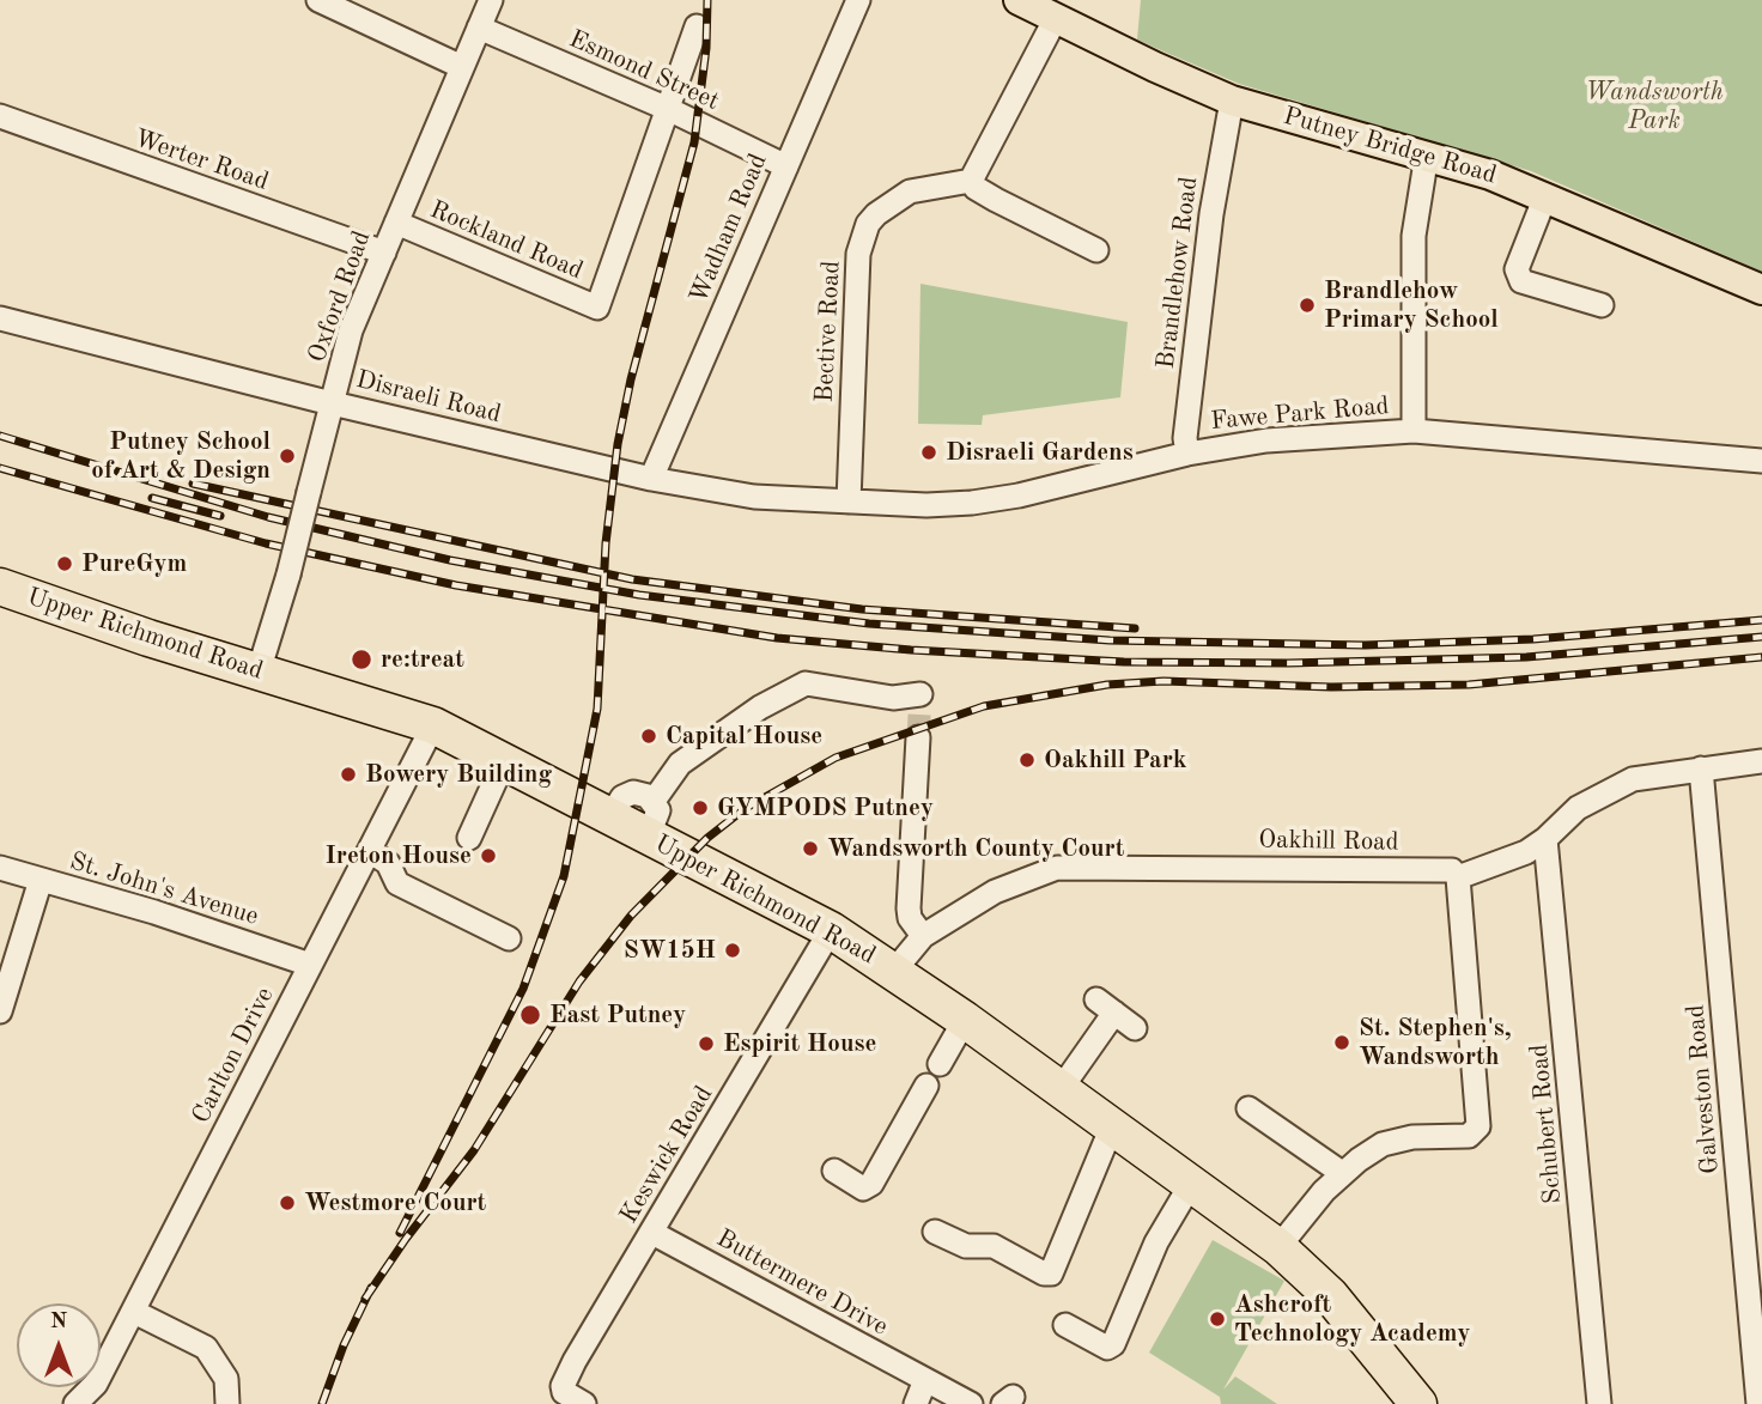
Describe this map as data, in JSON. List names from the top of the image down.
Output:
{
  "streets": {
    "highway": ["Upper Richmond Road"],
    "main road": ["Putney Bridge Road"],
    "street": [
      "Esmond Street",
      "Werter Road",
      "Wadham Road",
      "Rockland Road",
      "Brandlehow Road",
      "Oxford Road",
      "Bective Road",
      "Disraeli Road",
      "Fawe Park Road",
      "Oakhill Road",
      "St. John's Avenue",
      "Carlton Drive",
      "Galveston Road",
      "Schubert Road",
      "Keswick Road",
      "Buttermere Drive"
    ]
  },
  "crossings": [
    ["Esmond Street", "Wadham Road"],
    ["Esmond Street", "Rockland Road"],
    ["Esmond Street", "Oxford Road"],
    ["Putney Bridge Road", "Brandlehow Road"],
    ["Werter Road", "Oxford Road"],
    ["Wadham Road", "Disraeli Road"],
    ["Rockland Road", "Oxford Road"],
    ["Brandlehow Road", "Fawe Park Road"],
    ["Oxford Road", "Disraeli Road"],
    ["Oxford Road", "Upper Richmond Road"],
    ["Bective Road", "Disraeli Road"],
    ["Bective Road", "Fawe Park Road"],
    ["Disraeli Road", "Fawe Park Road"],
    ["Upper Richmond Road", "Oakhill Road"],
    ["Upper Richmond Road", "Carlton Drive"],
    ["Upper Richmond Road", "Keswick Road"],
    ["St. John's Avenue", "Carlton Drive"],
    ["Keswick Road", "Buttermere Drive"]
  ],
  "parks": ["Wandsworth Park"],
  "places": [
    "Brandlehow Primary School",
    "Disraeli Gardens",
    "Putney School of Art & Design",
    "PureGym",
    "re:treat",
    "Capital House",
    "Oakhill Park",
    "Bowery Building",
    "GYMPODS Putney",
    "Wandsworth County Court",
    "Ireton House",
    "SW15H",
    "East Putney",
    "St. Stephen's, Wandsworth",
    "Espirit House",
    "Westmore Court",
    "Ashcroft Technology Academy"
  ],
  "north": "top"
}
